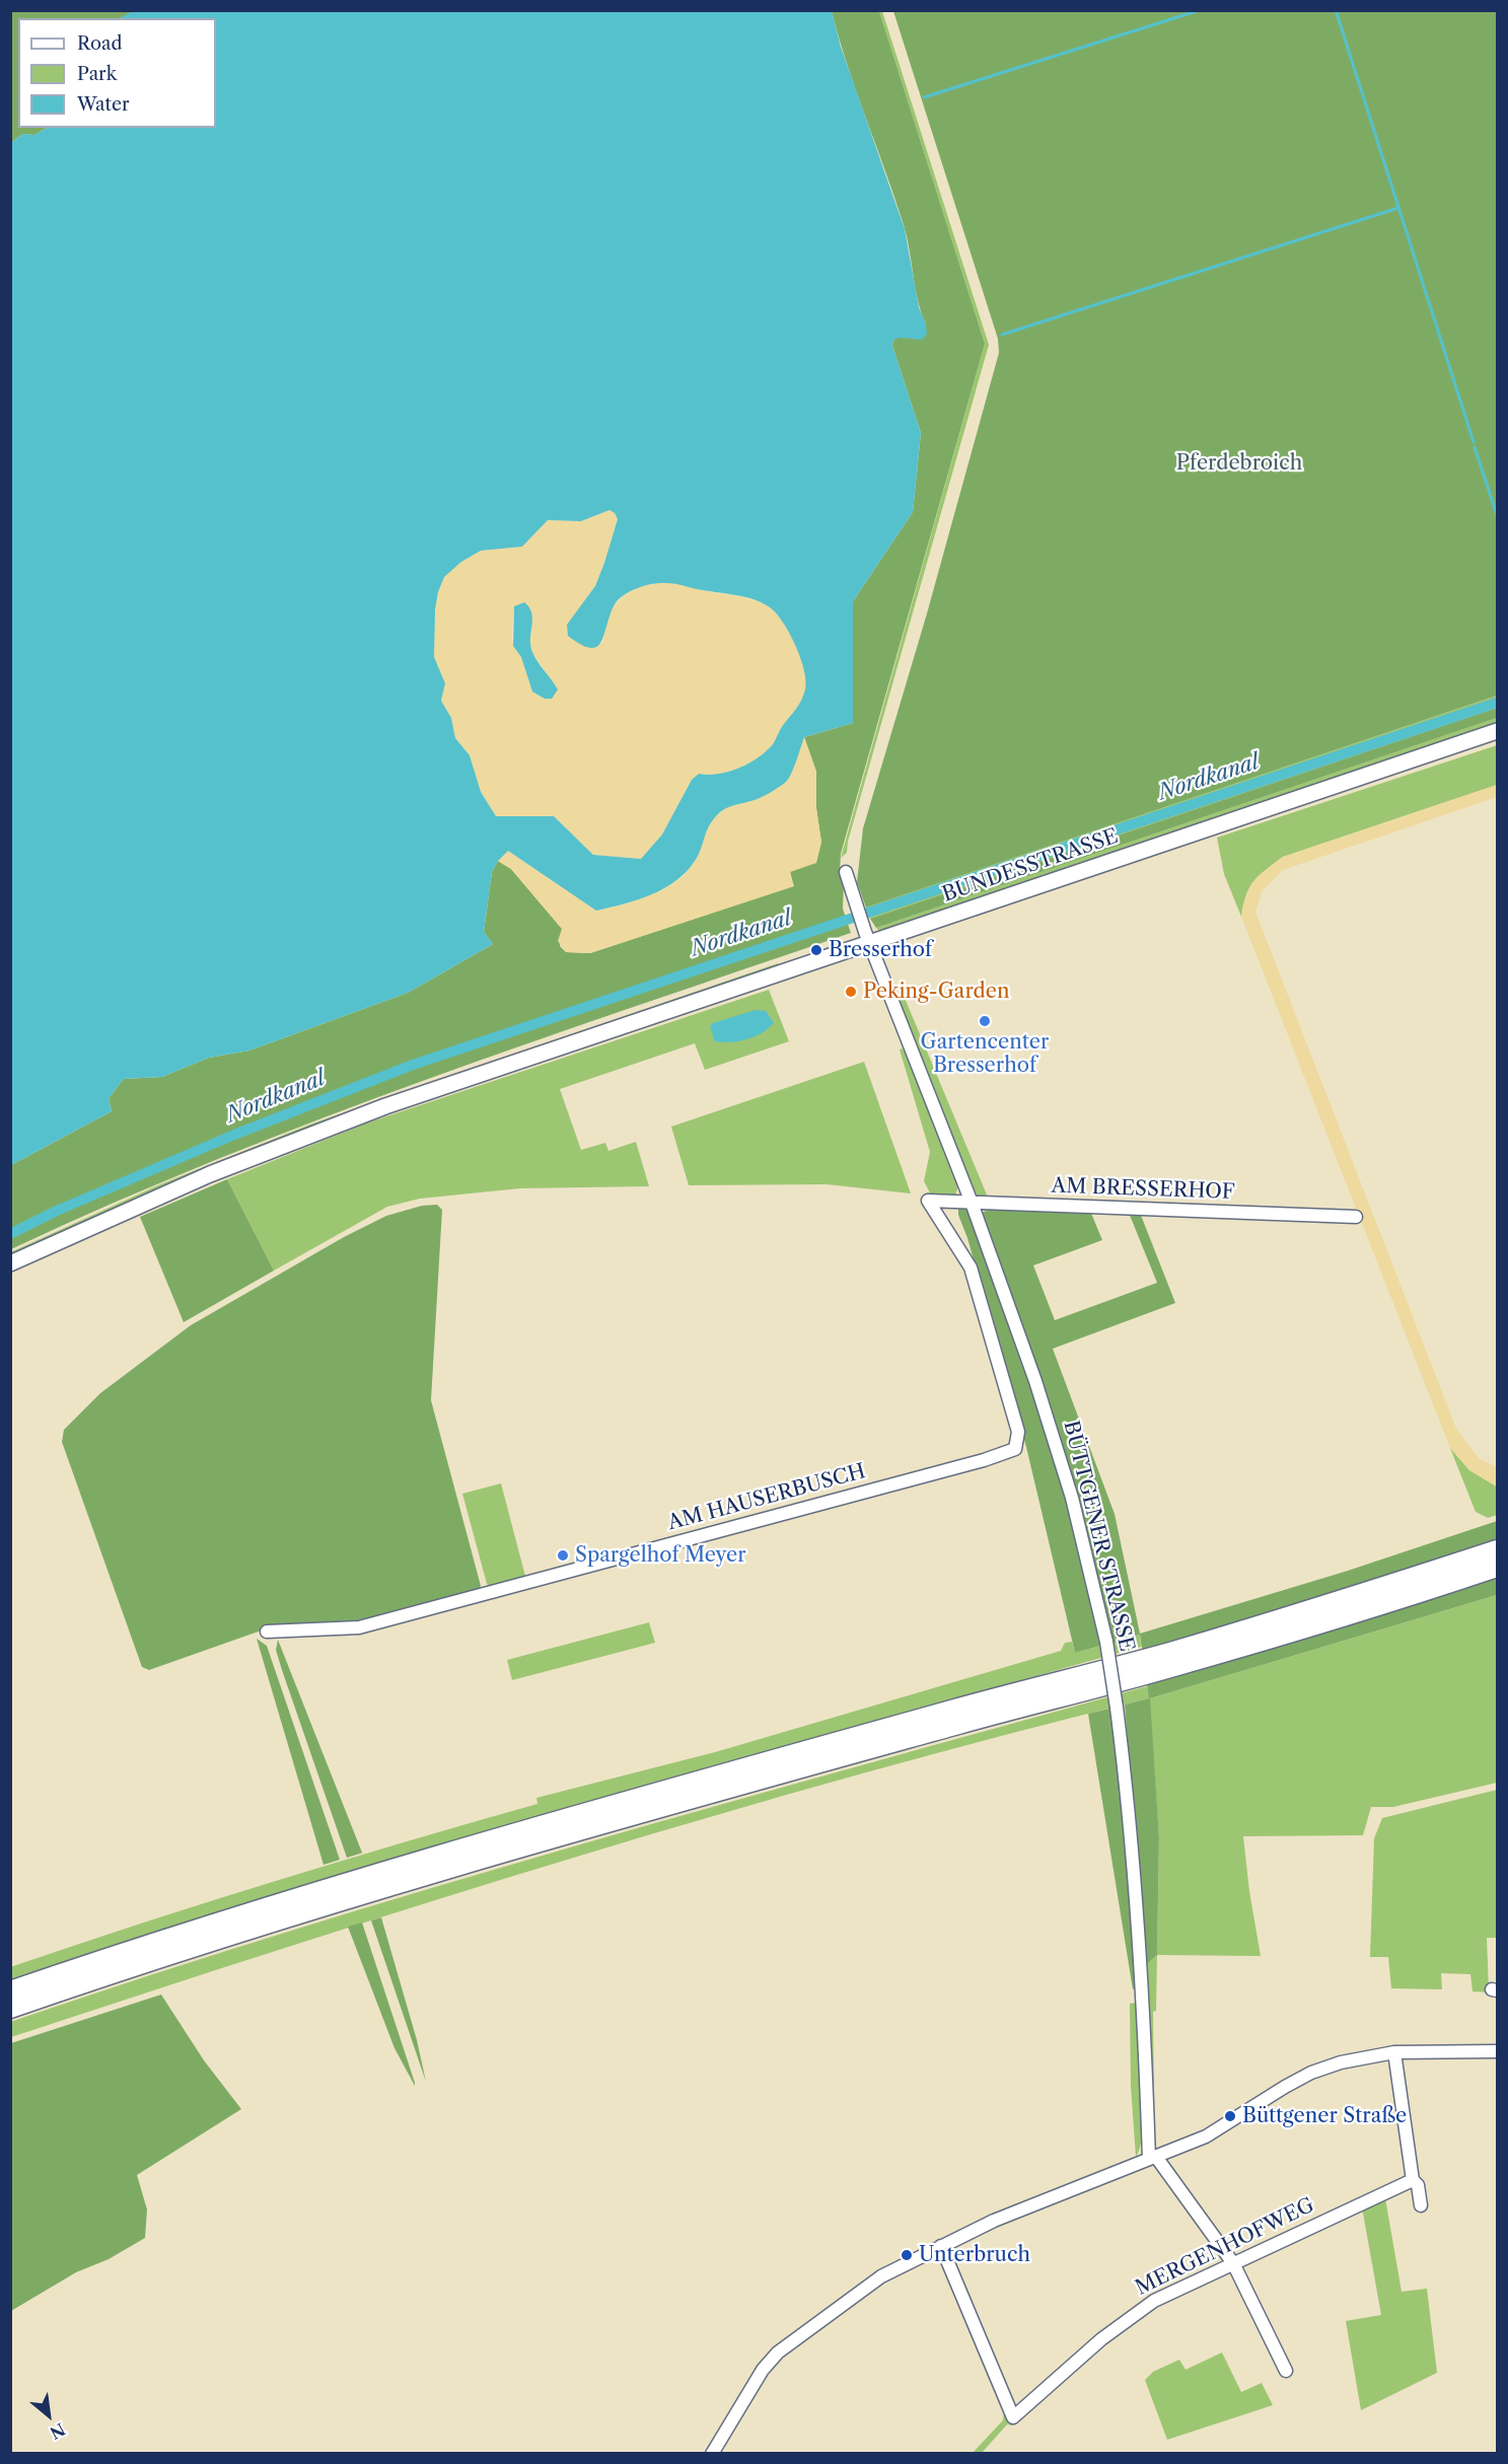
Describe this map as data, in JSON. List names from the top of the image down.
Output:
{
  "streets": {
    "main road": ["BUNDESSTRASSE"],
    "street": [
      "AM BRESSERHOF",
      "AM HAUSERBUSCH",
      "BÜTTGENER STRASSE",
      "MERGENHOFWEG"
    ]
  },
  "crossings": [
    ["BUNDESSTRASSE", "BÜTTGENER STRASSE"],
    ["AM BRESSERHOF", "AM HAUSERBUSCH"],
    ["AM BRESSERHOF", "BÜTTGENER STRASSE"]
  ],
  "water": ["Nordkanal"],
  "parks": ["Pferdebroich"],
  "places": [
    "Bresserhof",
    "Peking-Garden",
    "Gartencenter Bresserhof",
    "Spargelhof Meyer",
    "Büttgener Straße",
    "Unterbruch"
  ],
  "legend": ["Road", "Park", "Water"],
  "north": "bottom right"
}
